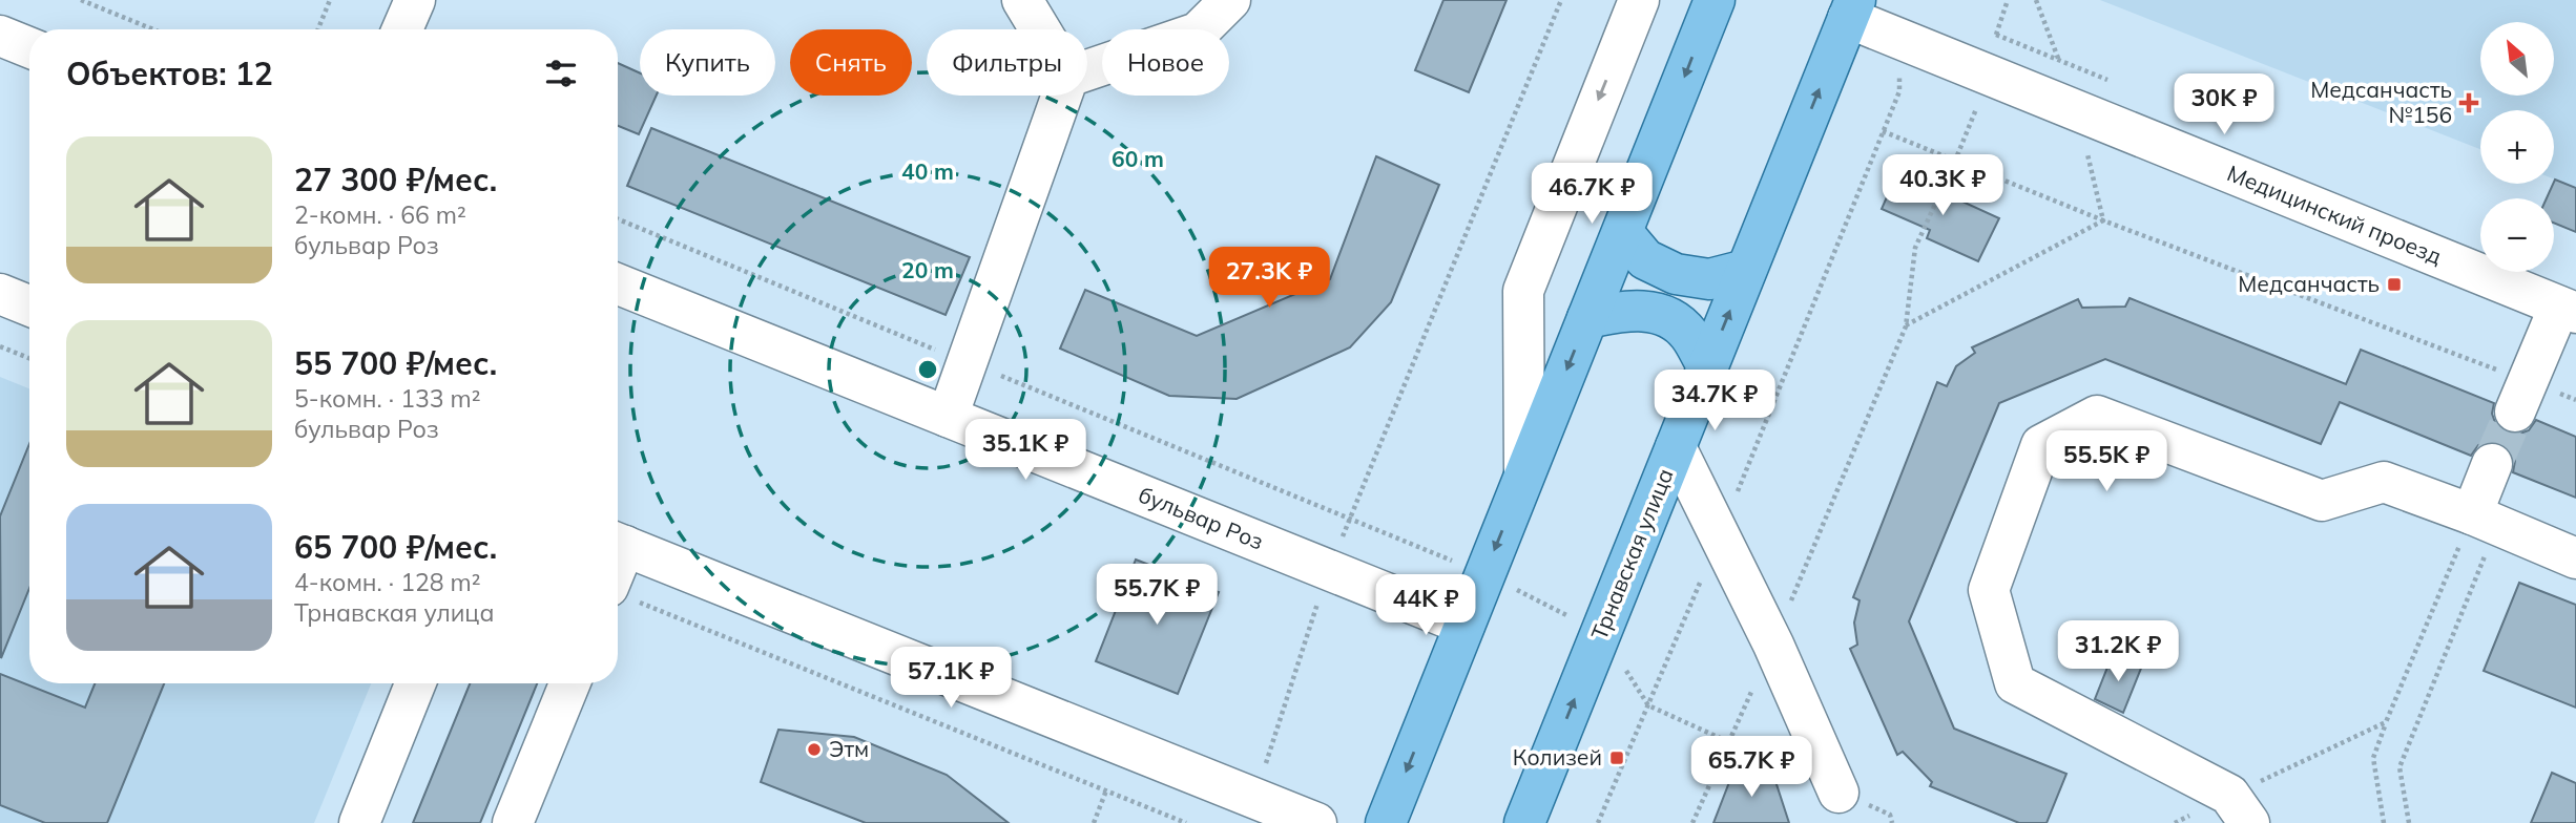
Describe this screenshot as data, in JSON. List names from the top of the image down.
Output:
{
  "streets": {
    "main road": ["Трнавская улица"],
    "street": ["Медицинский проезд", "бульвар Роз"]
  },
  "crossings": [
    ["Медицинский проезд", "Трнавская улица"]
  ],
  "places": {
    "health": ["Медсанчасть №156"],
    "transit": ["Медсанчасть", "Колизей"],
    "other": ["Этм"]
  },
  "north": "top left",
  "page": {
    "map_buttons": ["+", "−"],
    "chip": [
      "Купить",
      "Снять",
      "Фильтры",
      "Новое"
    ],
    "heading": "Объектов: 12",
    "price": [
      "30K ₽",
      "40.3K ₽",
      "46.7K ₽",
      "27.3K ₽",
      "34.7K ₽",
      "35.1K ₽",
      "55.5K ₽",
      "55.7K ₽",
      "44K ₽",
      "31.2K ₽",
      "57.1K ₽",
      "65.7K ₽"
    ],
    "list": [
      {
        "name": "27 300 ₽/мес.",
        "note": "2-комн. · 66 m² · бульвар Роз"
      },
      {
        "name": "55 700 ₽/мес.",
        "note": "5-комн. · 133 m² · бульвар Роз"
      },
      {
        "name": "65 700 ₽/мес.",
        "note": "4-комн. · 128 m² · Трнавская улица"
      }
    ]
  },
  "rings": ["60 m", "40 m", "20 m"]
}
